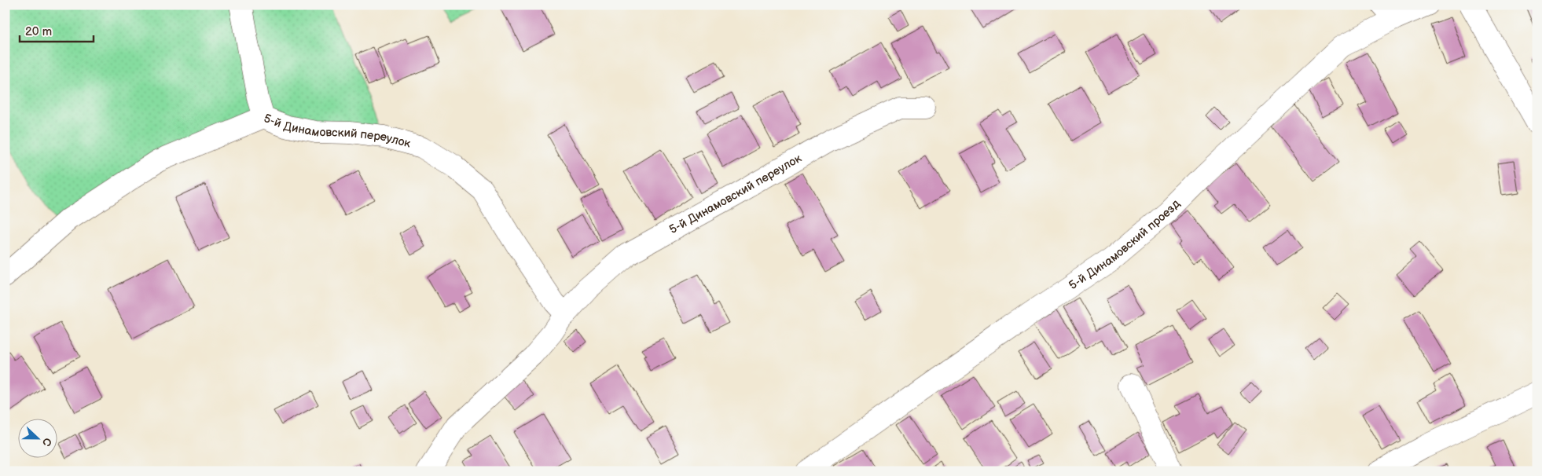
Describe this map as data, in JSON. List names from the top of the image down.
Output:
{
  "streets": {
    "street": ["5-й Динамовский переулок", "5-й Динамовский проезд"]
  },
  "scale_bar": "20 m",
  "north": "right"
}
